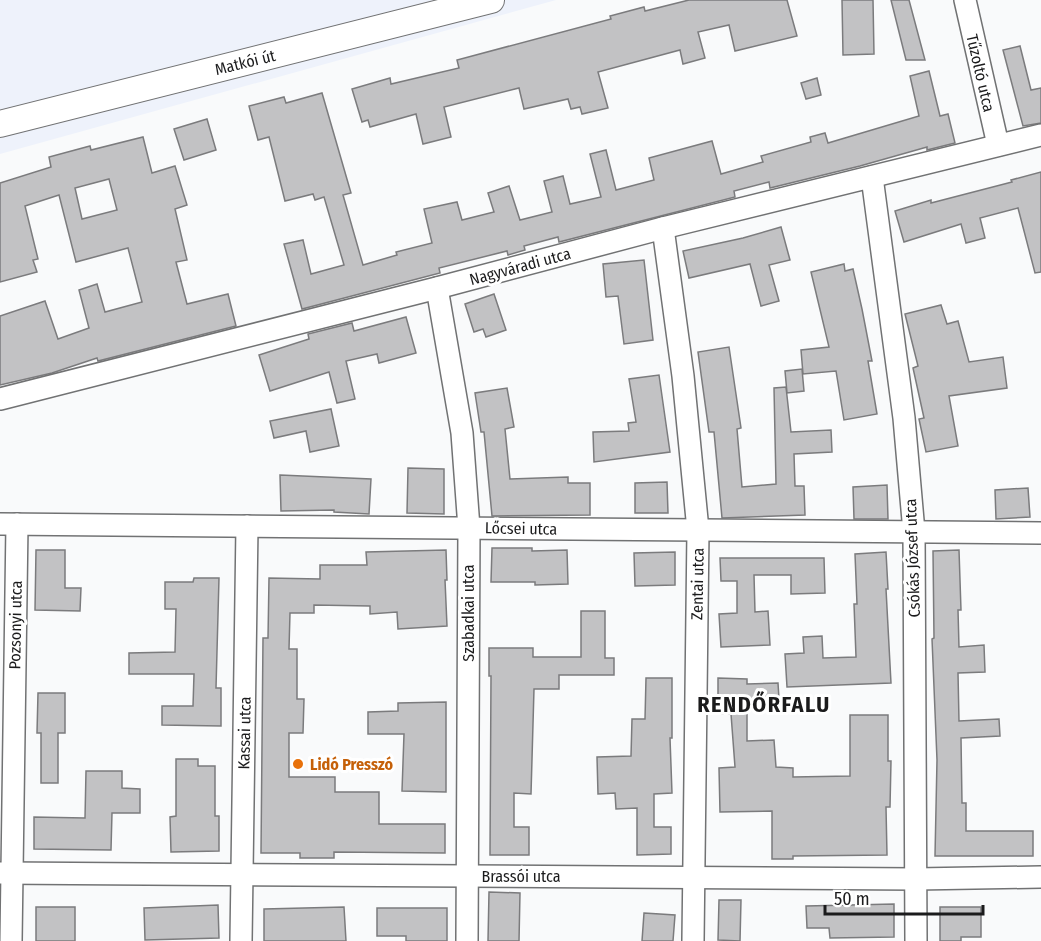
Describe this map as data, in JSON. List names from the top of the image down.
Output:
{
  "streets": {
    "street": [
      "Matkói út",
      "Tűzoltó utca",
      "Nagyváradi utca",
      "Lőcsei utca",
      "Csókás József utca",
      "Zentai utca",
      "Szabadkai utca",
      "Pozsonyi utca",
      "Kassai utca",
      "Brassói utca"
    ]
  },
  "crossings": [
    ["Tűzoltó utca", "Nagyváradi utca"],
    ["Nagyváradi utca", "Csókás József utca"],
    ["Nagyváradi utca", "Zentai utca"],
    ["Nagyváradi utca", "Szabadkai utca"],
    ["Lőcsei utca", "Csókás József utca"],
    ["Lőcsei utca", "Zentai utca"],
    ["Lőcsei utca", "Szabadkai utca"],
    ["Lőcsei utca", "Pozsonyi utca"],
    ["Lőcsei utca", "Kassai utca"],
    ["Csókás József utca", "Brassói utca"],
    ["Zentai utca", "Brassói utca"],
    ["Szabadkai utca", "Brassói utca"],
    ["Pozsonyi utca", "Brassói utca"],
    ["Kassai utca", "Brassói utca"]
  ],
  "districts": ["RENDŐRFALU"],
  "places": ["Lidó Presszó"],
  "scale_bar": "50 m"
}
